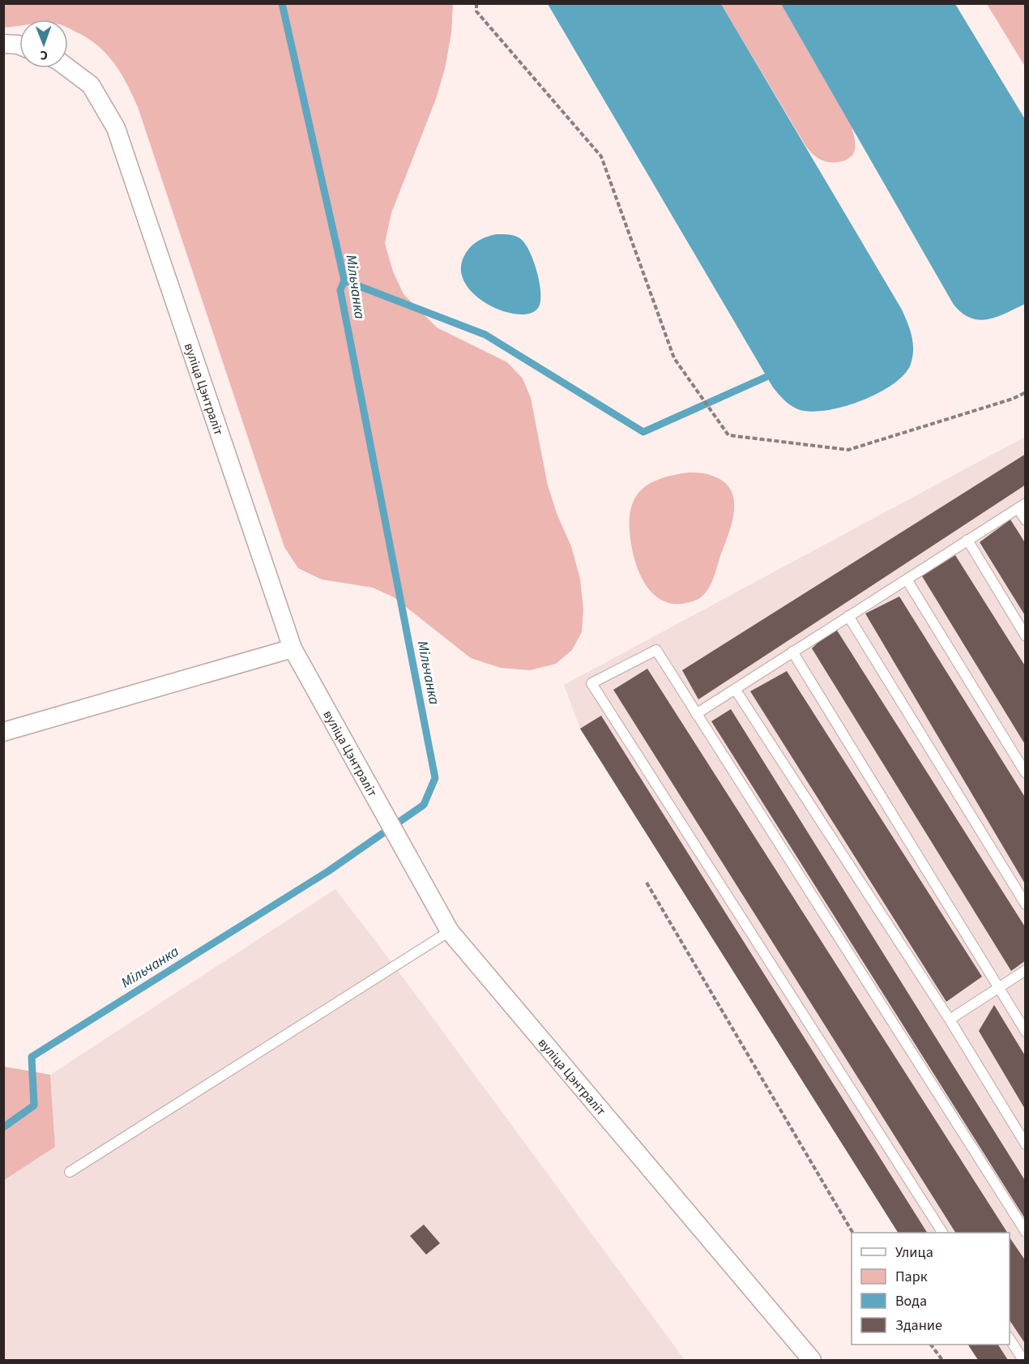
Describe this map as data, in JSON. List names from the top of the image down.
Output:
{
  "streets": {
    "street": ["вуліца Цэнтраліт"]
  },
  "water": ["Мільчанка"],
  "legend": [
    "Улица",
    "Парк",
    "Вода",
    "Здание"
  ],
  "north": "bottom"
}
